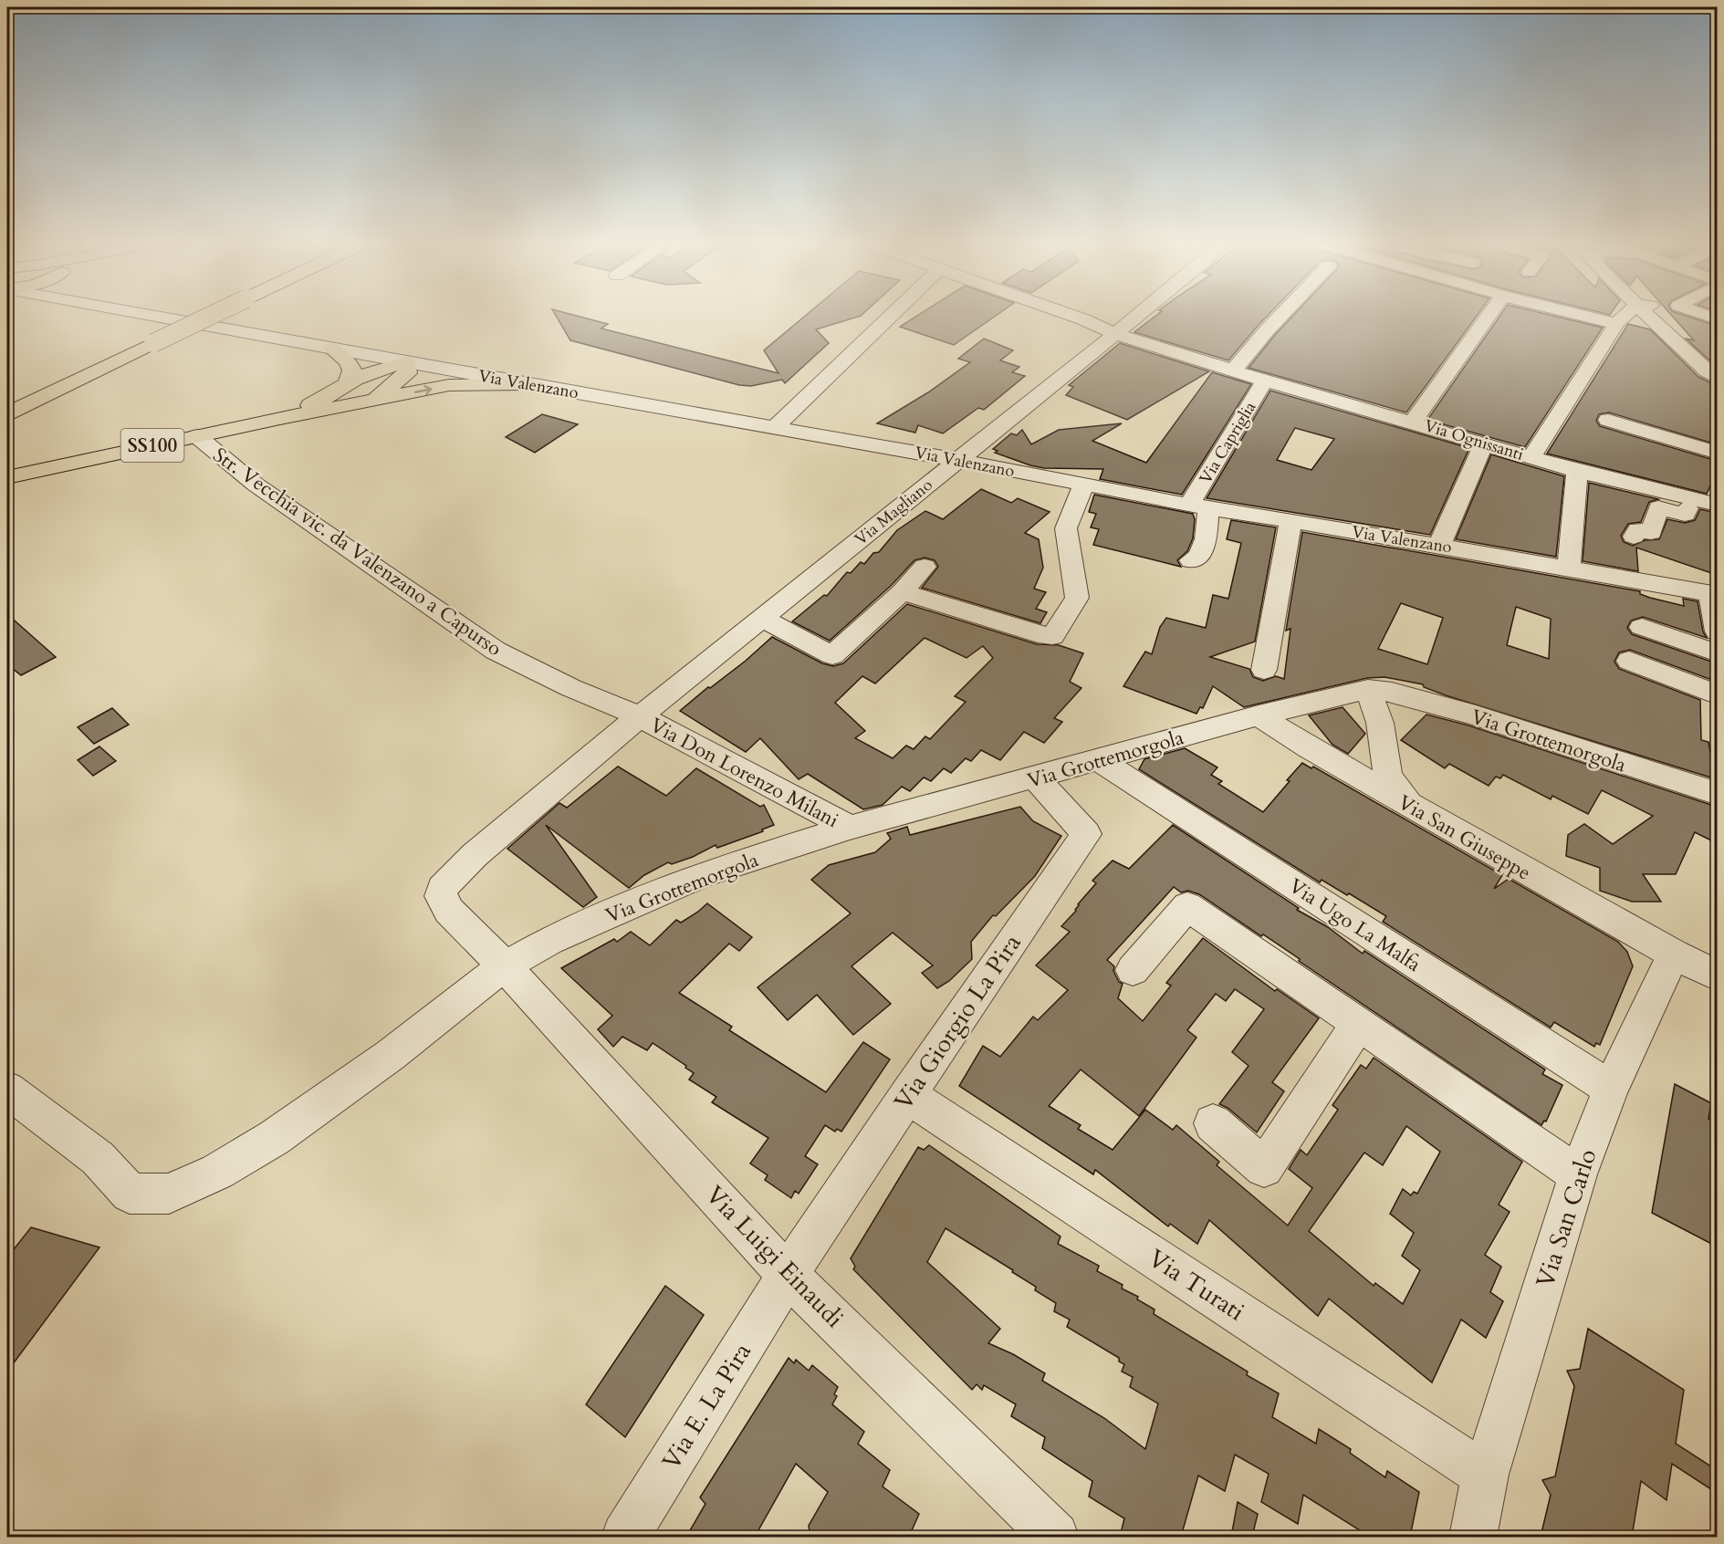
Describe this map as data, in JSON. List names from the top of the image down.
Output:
{
  "streets": {
    "main road": ["SS100"],
    "street": [
      "Via Valenzano",
      "Via Ognissanti",
      "Via Capriglia",
      "Via Magliano",
      "Str. Vecchia vic. da Valenzano a Capurso",
      "Via Grottemorgola",
      "Via Don Lorenzo Milani",
      "Via San Giuseppe",
      "Via Ugo La Malfa",
      "Via Giorgio La Pira",
      "Via San Carlo",
      "Via Luigi Einaudi",
      "Via Turati",
      "Via E. La Pira"
    ]
  },
  "crossings": [
    ["Via Valenzano", "Via Capriglia"],
    ["Via Valenzano", "SS100"],
    ["Via Valenzano", "Via Magliano"],
    ["Via Ognissanti", "Via Capriglia"],
    ["Via Ognissanti", "Via Magliano"],
    ["SS100", "Str. Vecchia vic. da Valenzano a Capurso"],
    ["Via Magliano", "Str. Vecchia vic. da Valenzano a Capurso"],
    ["Via Magliano", "Via Don Lorenzo Milani"],
    ["Via Magliano", "Via Luigi Einaudi"],
    ["Str. Vecchia vic. da Valenzano a Capurso", "Via Don Lorenzo Milani"],
    ["Str. Vecchia vic. da Valenzano a Capurso", "Via Luigi Einaudi"],
    ["Via Grottemorgola", "Via Don Lorenzo Milani"],
    ["Via Grottemorgola", "Via San Giuseppe"],
    ["Via Grottemorgola", "Via Ugo La Malfa"],
    ["Via Grottemorgola", "Via Giorgio La Pira"],
    ["Via Grottemorgola", "Via Luigi Einaudi"],
    ["Via Don Lorenzo Milani", "Via Luigi Einaudi"],
    ["Via San Giuseppe", "Via San Carlo"],
    ["Via Ugo La Malfa", "Via San Carlo"],
    ["Via Giorgio La Pira", "Via Luigi Einaudi"],
    ["Via Giorgio La Pira", "Via Turati"],
    ["Via Giorgio La Pira", "Via E. La Pira"],
    ["Via San Carlo", "Via Turati"],
    ["Via Luigi Einaudi", "Via E. La Pira"]
  ]
}
